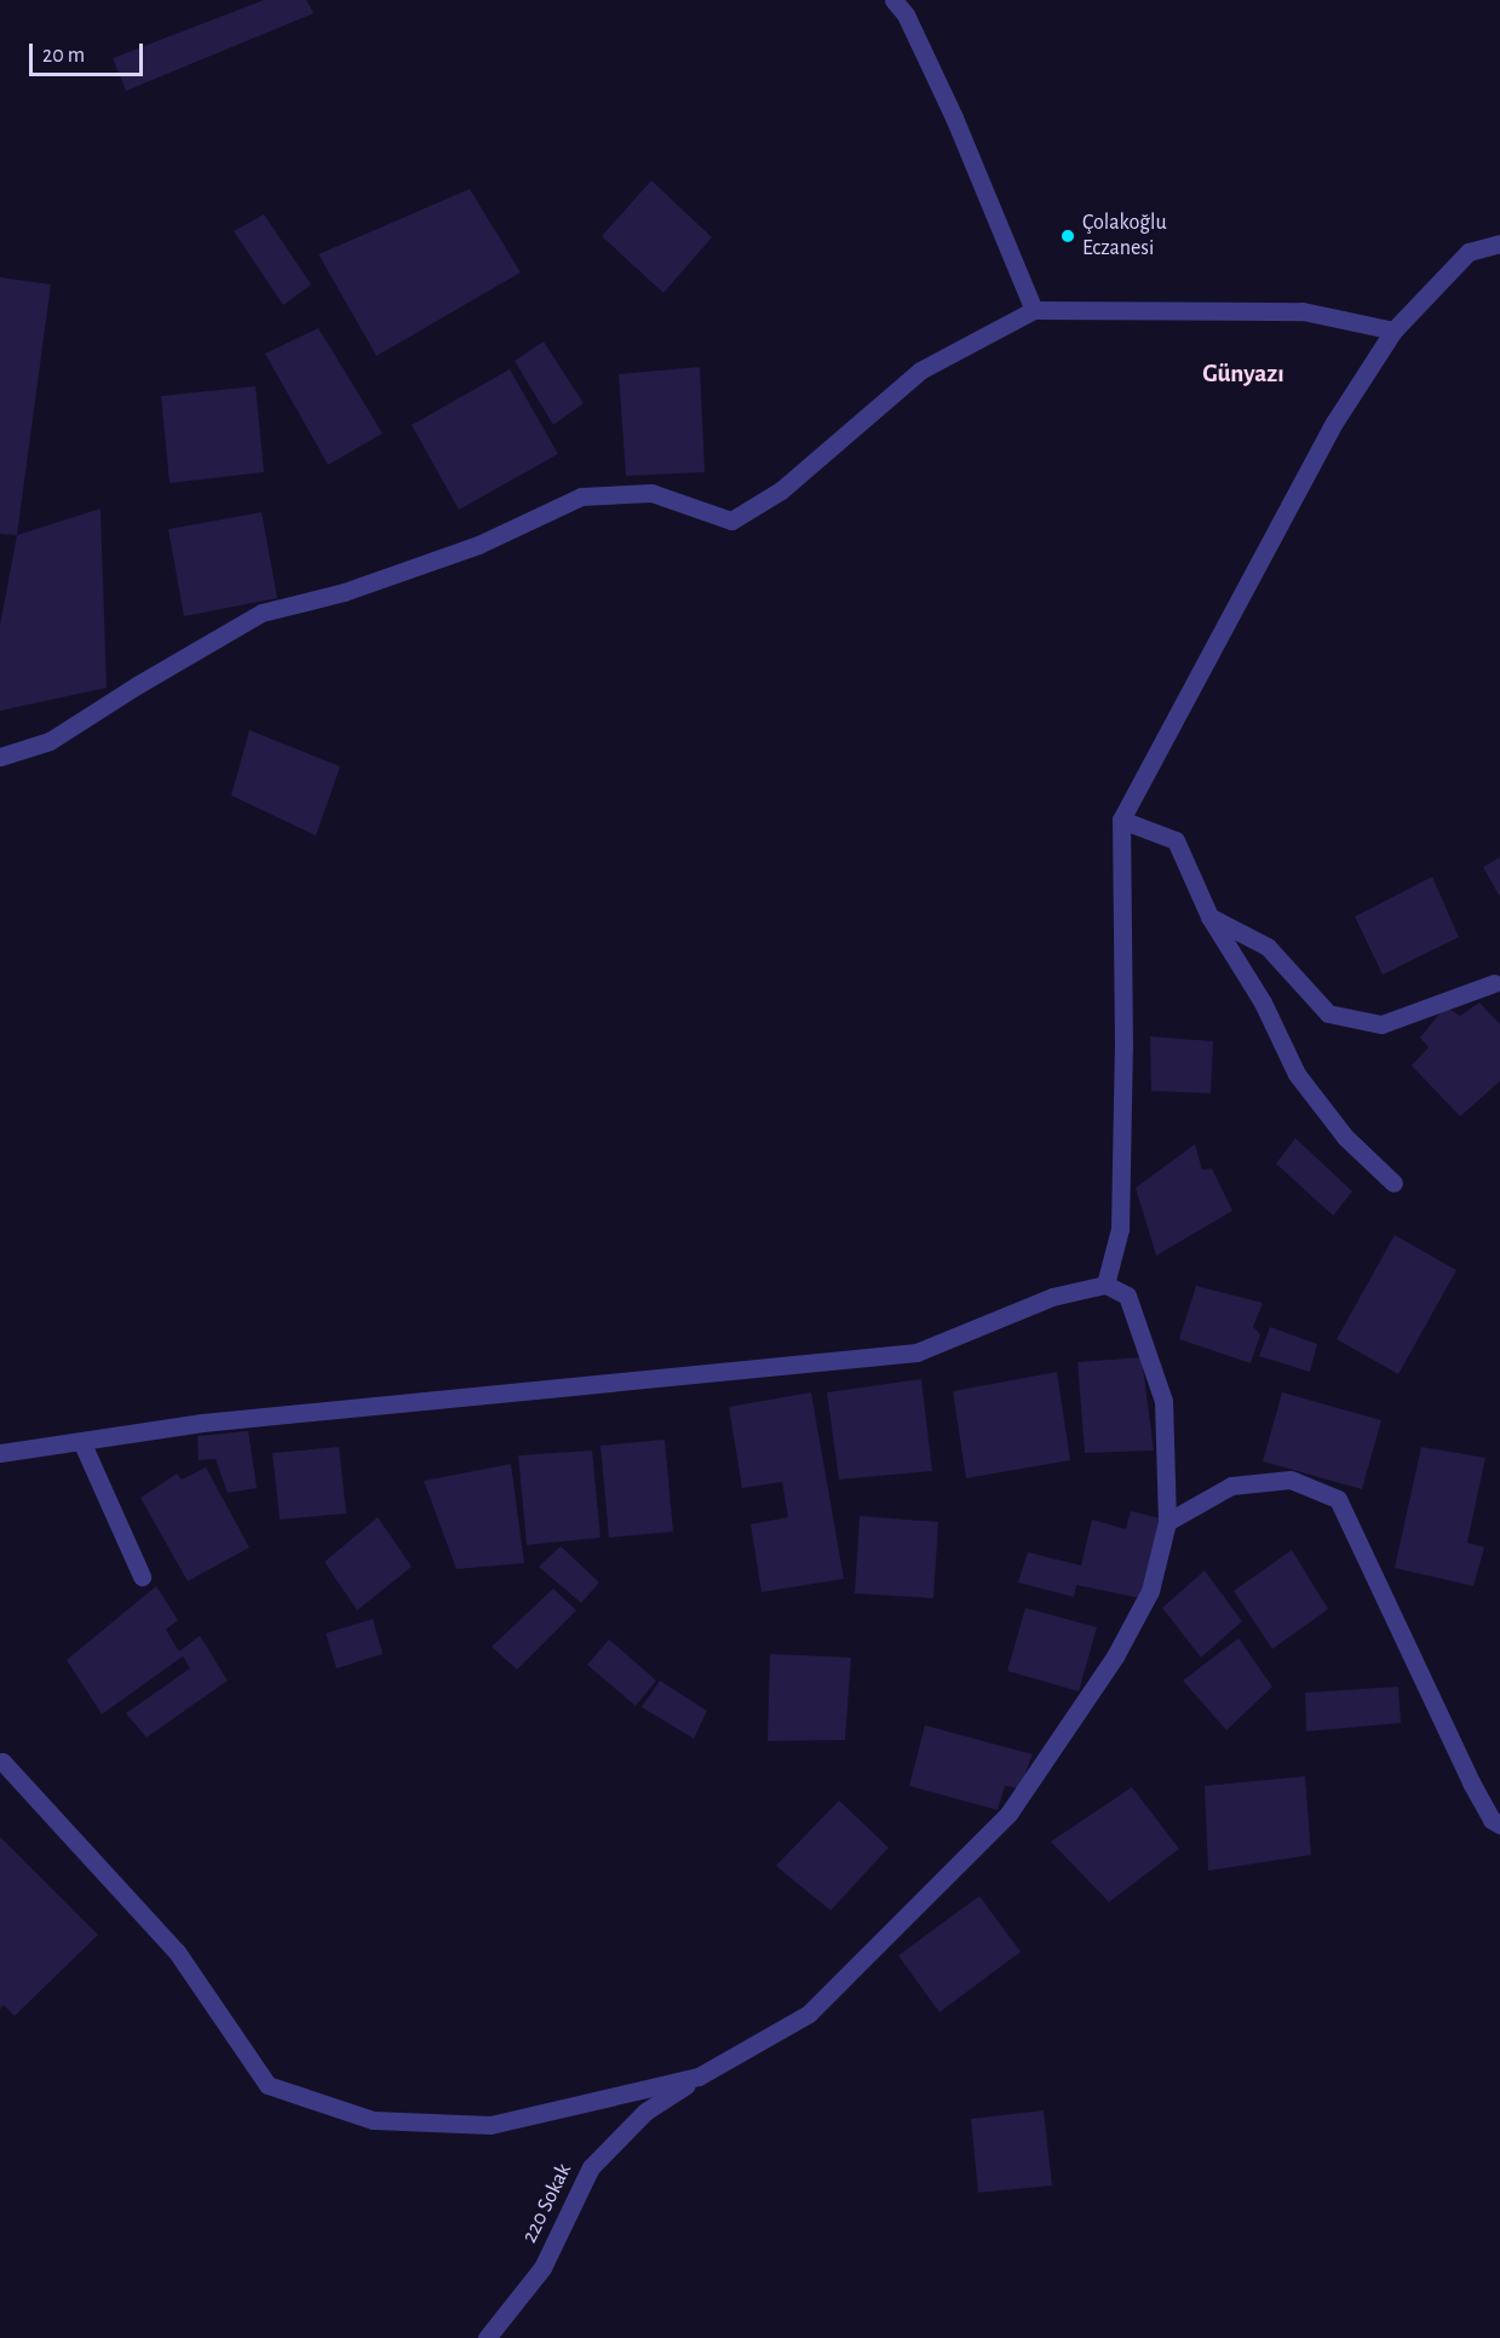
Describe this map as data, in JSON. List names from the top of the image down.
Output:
{
  "streets": {
    "street": ["220 Sokak"]
  },
  "districts": ["Günyazı"],
  "places": ["Çolakoğlu Eczanesi"],
  "scale_bar": "20 m"
}
